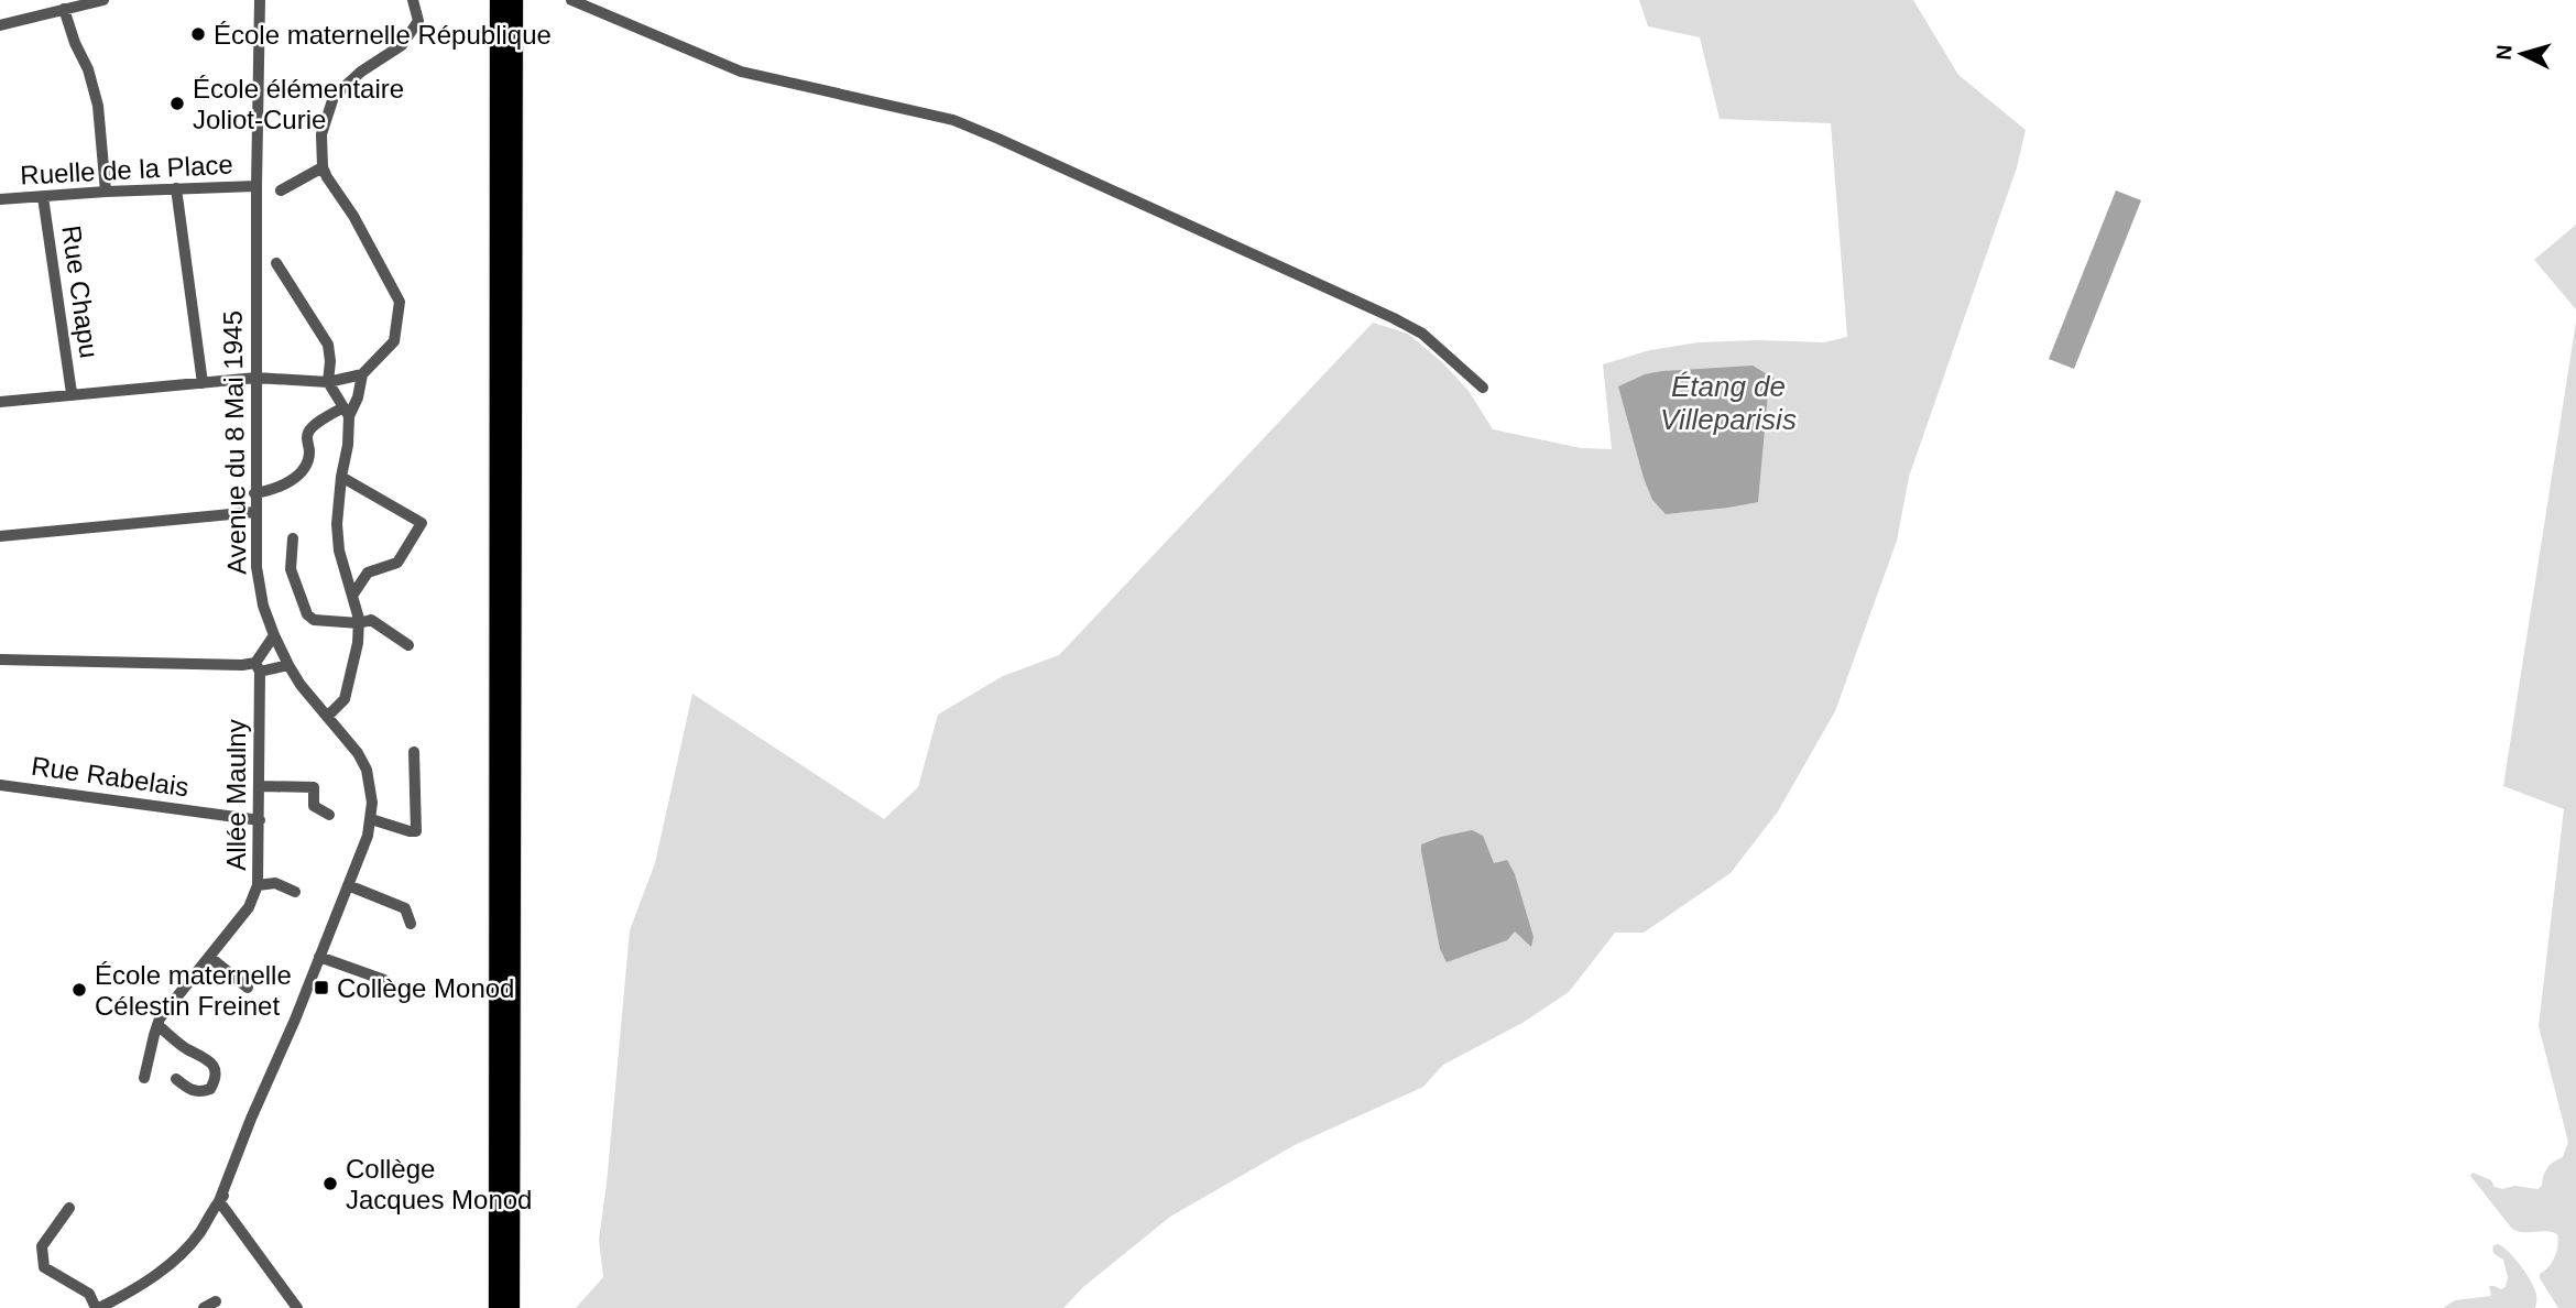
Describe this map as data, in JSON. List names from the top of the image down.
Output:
{
  "streets": {
    "street": [
      "Ruelle de la Place",
      "Rue Chapu",
      "Avenue du 8 Mai 1945",
      "Rue Rabelais",
      "Allée Maulny"
    ]
  },
  "crossings": [
    ["Ruelle de la Place", "Rue Chapu"],
    ["Ruelle de la Place", "Avenue du 8 Mai 1945"],
    ["Rue Rabelais", "Allée Maulny"]
  ],
  "water": ["Étang de Villeparisis"],
  "places": {
    "other": [
      "École maternelle République",
      "École élémentaire Joliot-Curie",
      "École maternelle Célestin Freinet",
      "Collège Jacques Monod"
    ],
    "transit": ["Collège Monod"]
  },
  "north": "left"
}
